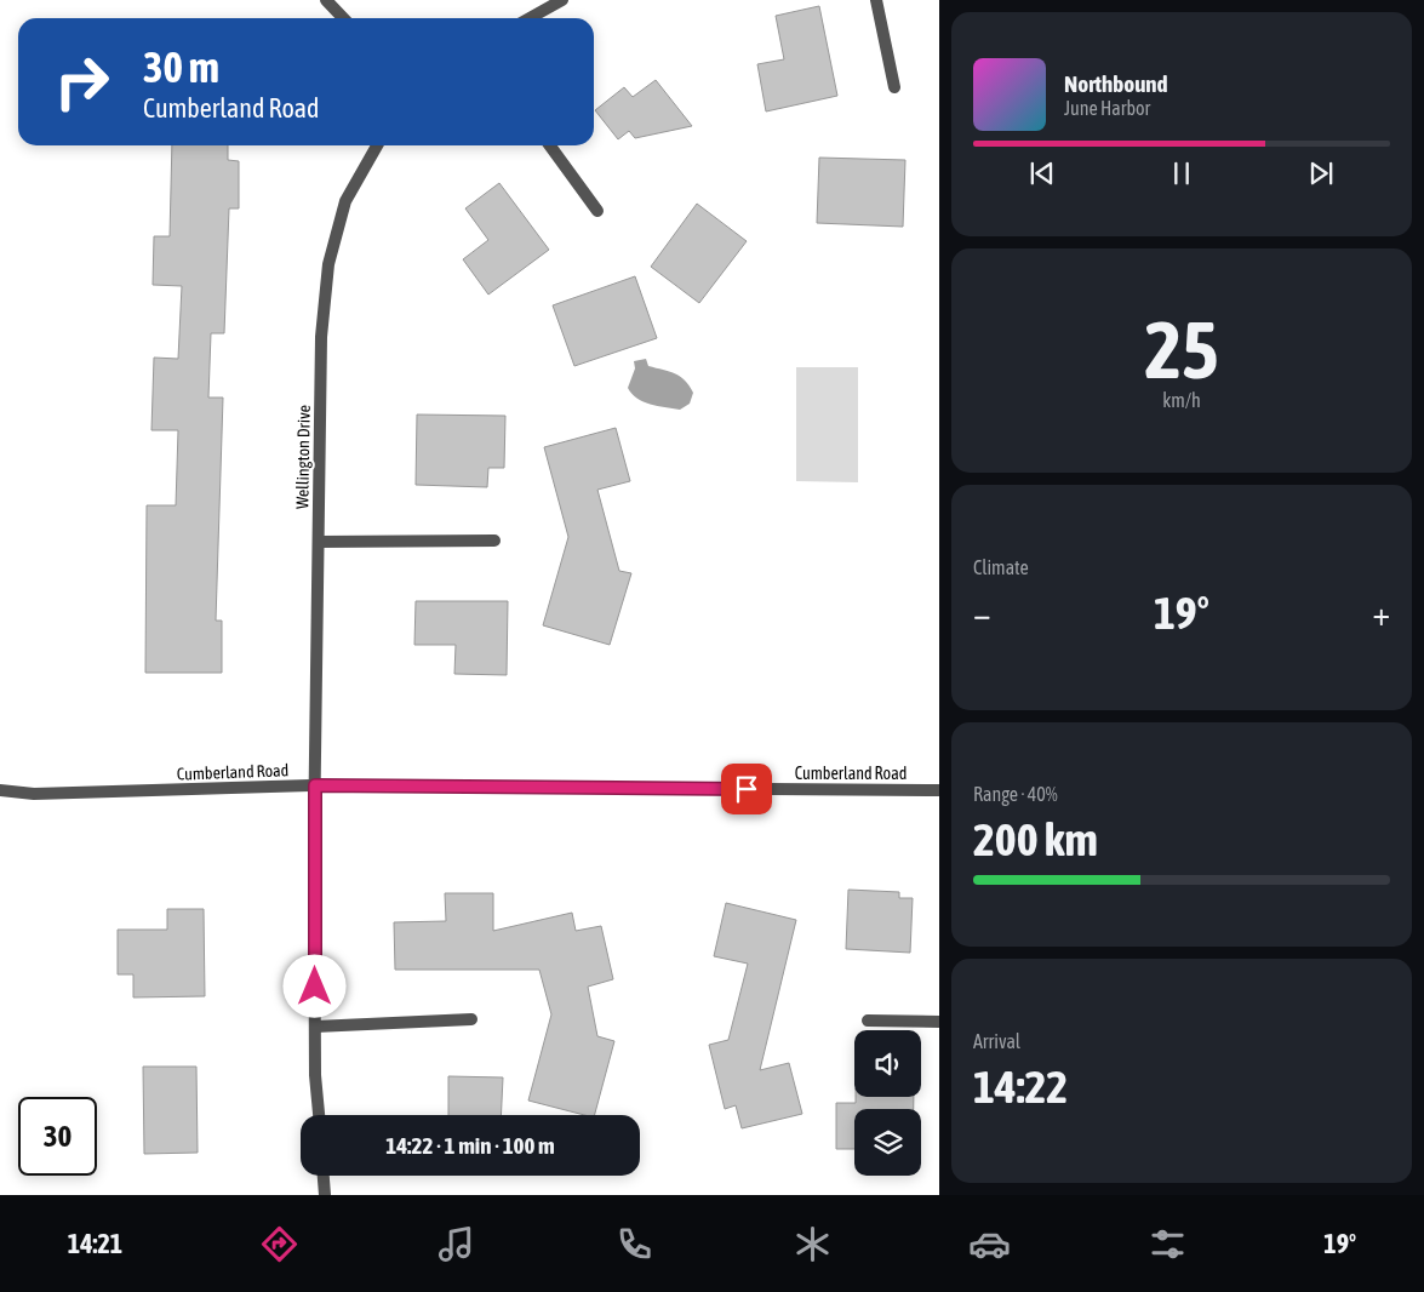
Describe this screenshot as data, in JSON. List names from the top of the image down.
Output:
{
  "streets": {
    "street": ["Wellington Drive", "Cumberland Road"]
  },
  "crossings": [
    ["Wellington Drive", "Cumberland Road"]
  ],
  "page": {
    "turn": ["30 m", "Cumberland Road"],
    "song": ["Northbound", "June Harbor"],
    "tile": [
      ["25", "km/h"],
      "Climate",
      ["Range · 40%", "200 km"],
      ["Arrival", "14:22"]
    ],
    "heat": ["−", "19°", "+"],
    "limit": "30",
    "trip": "14:22 · 1 min · 100 m",
    "tabs": ["14:21", "19°"]
  }
}
